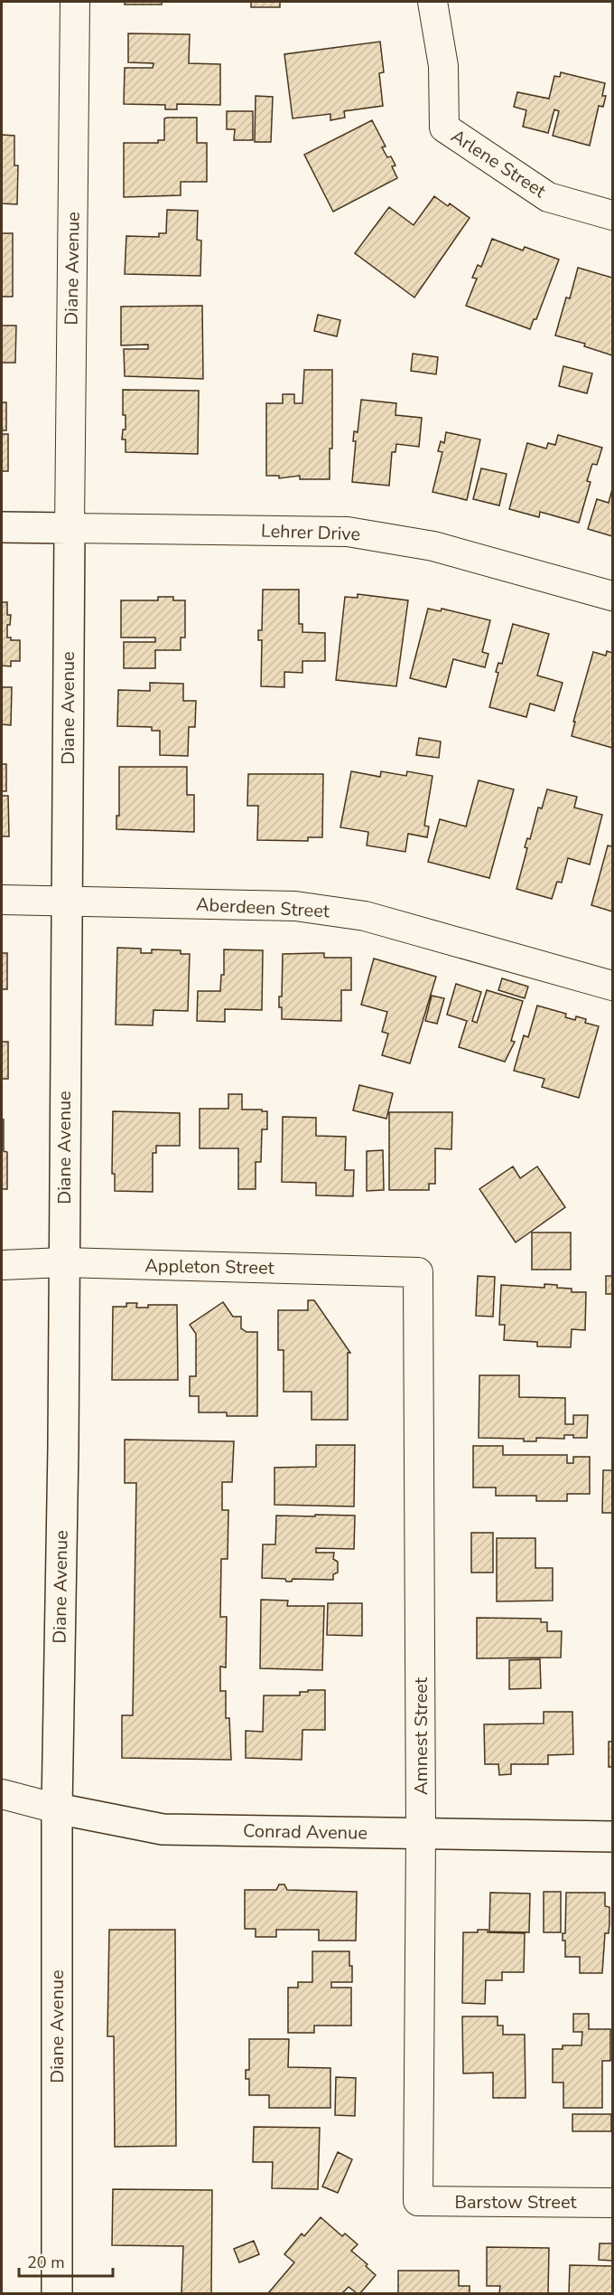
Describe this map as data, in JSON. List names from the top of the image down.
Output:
{
  "streets": {
    "street": [
      "Arlene Street",
      "Diane Avenue",
      "Lehrer Drive",
      "Aberdeen Street",
      "Appleton Street",
      "Amnest Street",
      "Conrad Avenue",
      "Barstow Street"
    ]
  },
  "crossings": [
    ["Diane Avenue", "Lehrer Drive"],
    ["Diane Avenue", "Aberdeen Street"],
    ["Diane Avenue", "Appleton Street"],
    ["Diane Avenue", "Conrad Avenue"],
    ["Appleton Street", "Amnest Street"],
    ["Amnest Street", "Conrad Avenue"],
    ["Amnest Street", "Barstow Street"]
  ],
  "scale_bar": "20 m"
}
